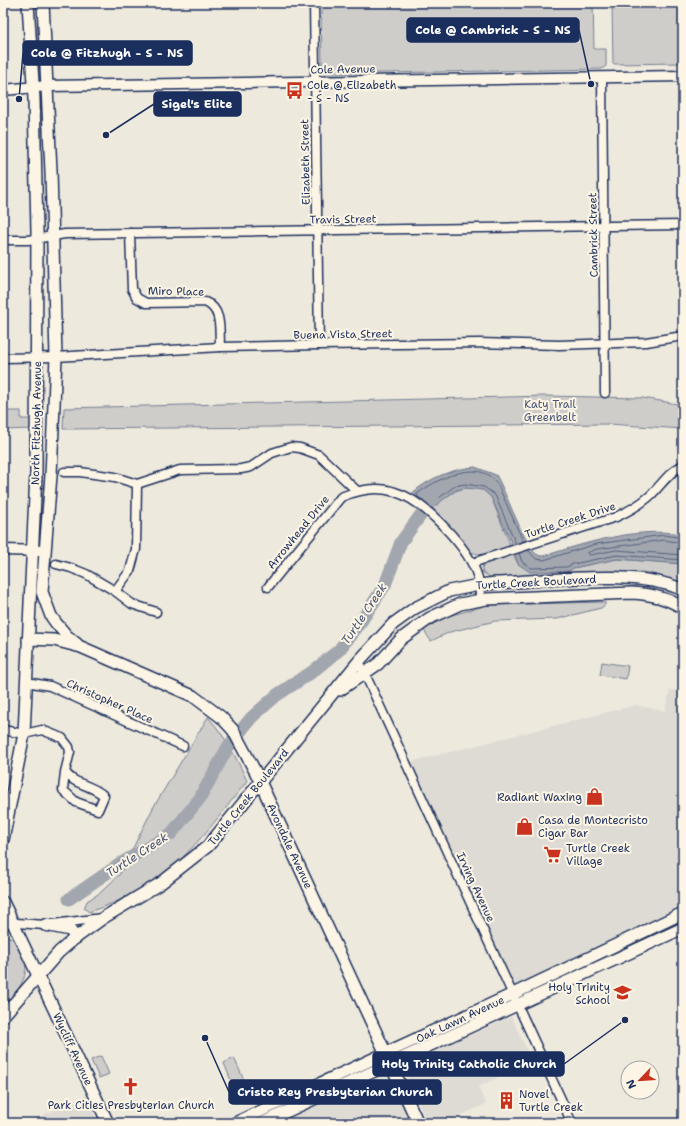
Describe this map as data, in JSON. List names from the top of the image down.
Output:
{
  "streets": {
    "main road": [
      "North Fitzhugh Avenue",
      "Turtle Creek Boulevard",
      "Avondale Avenue",
      "Oak Lawn Avenue",
      "Wycliff Avenue"
    ],
    "street": [
      "Cole Avenue",
      "Elizabeth Street",
      "Travis Street",
      "Cambrick Street",
      "Miro Place",
      "Buena Vista Street",
      "Turtle Creek Drive",
      "Arrowhead Drive",
      "Christopher Place",
      "Irving Avenue"
    ]
  },
  "crossings": [
    ["Cole Avenue", "Elizabeth Street"],
    ["Cole Avenue", "Cambrick Street"],
    ["Cole Avenue", "North Fitzhugh Avenue"],
    ["Elizabeth Street", "Travis Street"],
    ["Elizabeth Street", "Buena Vista Street"],
    ["Travis Street", "Cambrick Street"],
    ["Travis Street", "Miro Place"],
    ["Travis Street", "North Fitzhugh Avenue"],
    ["Cambrick Street", "Buena Vista Street"],
    ["Miro Place", "Buena Vista Street"],
    ["Buena Vista Street", "North Fitzhugh Avenue"],
    ["North Fitzhugh Avenue", "Christopher Place"],
    ["North Fitzhugh Avenue", "Avondale Avenue"],
    ["Turtle Creek Boulevard", "Avondale Avenue"],
    ["Turtle Creek Boulevard", "Irving Avenue"],
    ["Avondale Avenue", "Oak Lawn Avenue"],
    ["Irving Avenue", "Oak Lawn Avenue"]
  ],
  "water": ["Turtle Creek"],
  "parks": ["Katy Trail Greenbelt"],
  "places": {
    "other": [
      "Cole @ Cambrick - S - NS",
      "Cole @ Fitzhugh - S - NS",
      "Sigel's Elite",
      "Holy Trinity Catholic Church",
      "Cristo Rey Presbyterian Church"
    ],
    "bus stop": ["Cole @ Elizabeth - S - NS"],
    "shop": ["Radiant Waxing", "Casa de Montecristo Cigar Bar"],
    "supermarket": ["Turtle Creek Village"],
    "school or university": ["Holy Trinity School"],
    "church": ["Park Cities Presbyterian Church"],
    "building": ["Novel Turtle Creek"]
  },
  "north": "bottom left"
}
